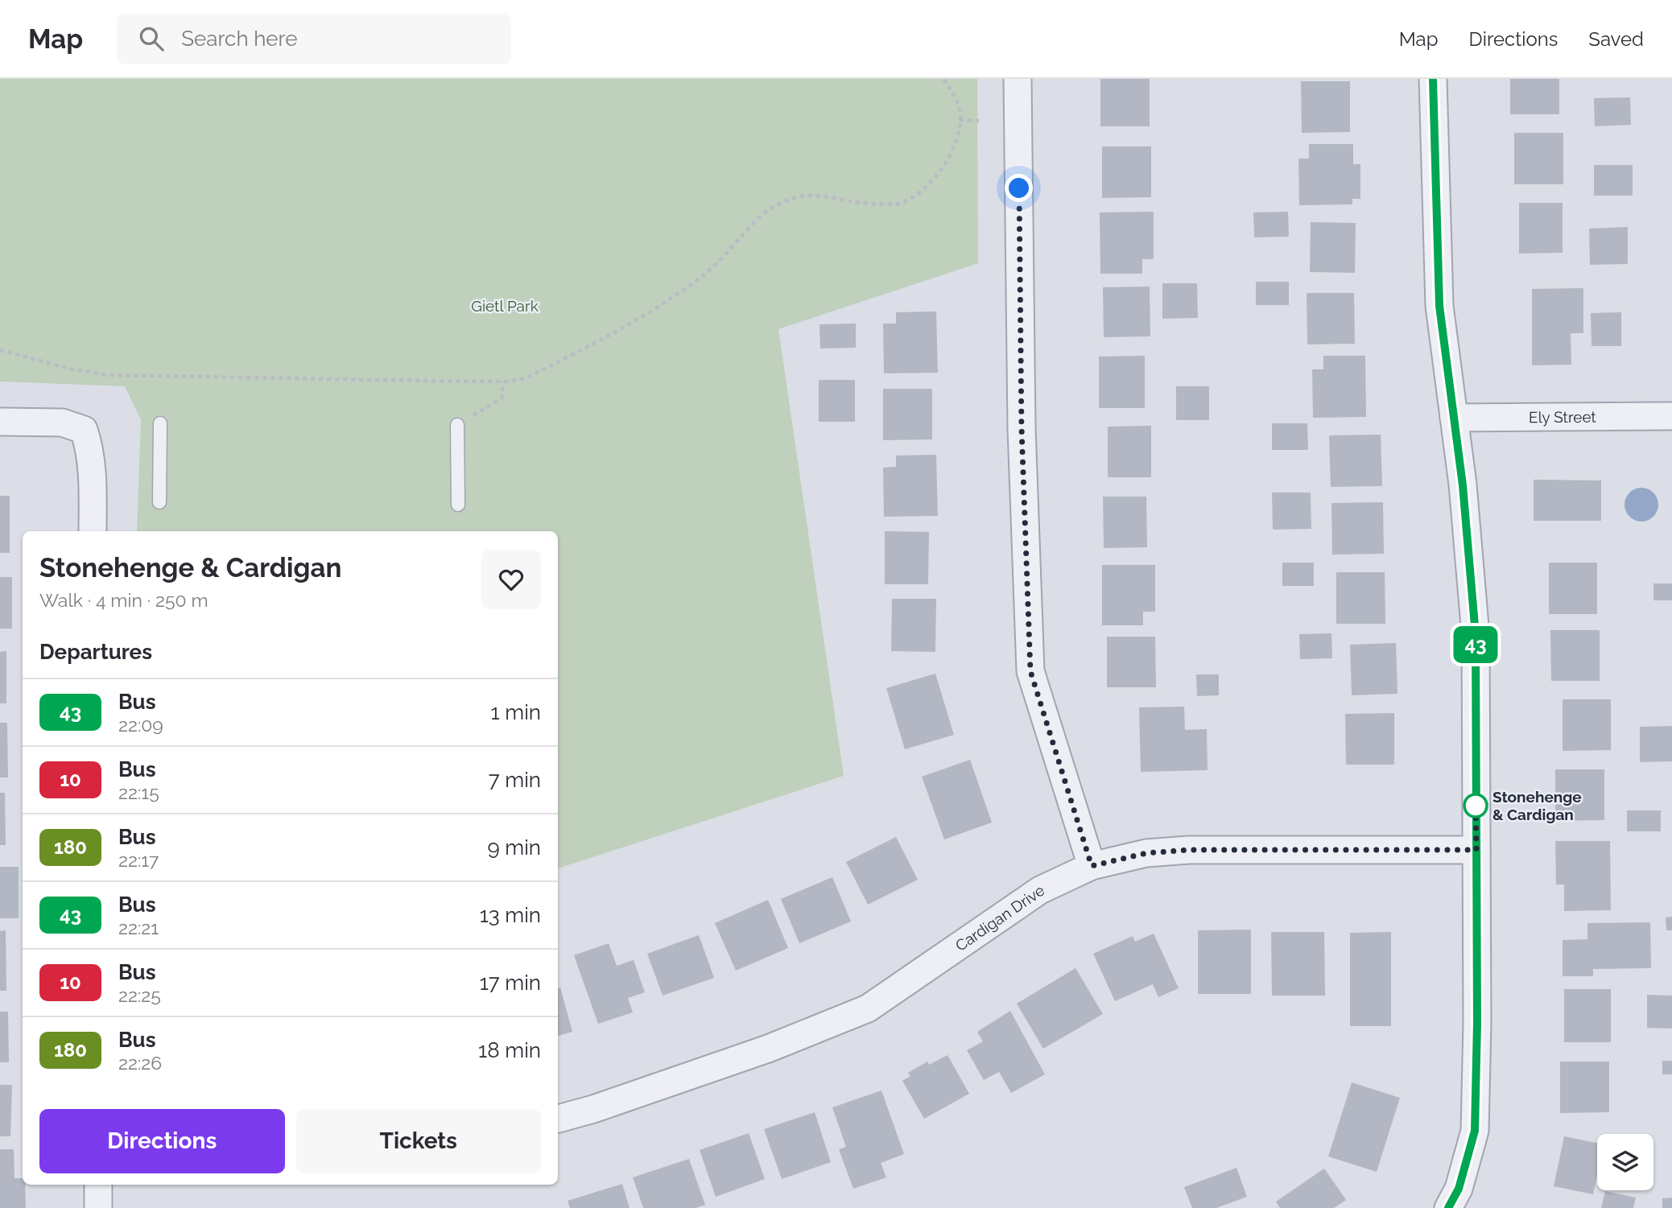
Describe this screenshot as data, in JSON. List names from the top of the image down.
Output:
{
  "streets": {
    "street": ["Ely Street", "Cardigan Drive"]
  },
  "parks": ["Gietl Park"],
  "places": ["Stonehenge & Cardigan"],
  "lines": ["bus line 43"],
  "page": {
    "header": "Map",
    "search": "Search here",
    "nav": ["Map", "Directions", "Saved"],
    "on_map": "43",
    "heading": [
      ["Stonehenge & Cardigan", "Walk · 4 min · 250 m"],
      "Departures"
    ],
    "list": [
      {
        "mark": "43",
        "name": "Bus",
        "note": "22:09",
        "value": "1 min"
      },
      {
        "mark": "10",
        "name": "Bus",
        "note": "22:15",
        "value": "7 min"
      },
      {
        "mark": "180",
        "name": "Bus",
        "note": "22:17",
        "value": "9 min"
      },
      {
        "mark": "43",
        "name": "Bus",
        "note": "22:21",
        "value": "13 min"
      },
      {
        "mark": "10",
        "name": "Bus",
        "note": "22:25",
        "value": "17 min"
      },
      {
        "mark": "180",
        "name": "Bus",
        "note": "22:26",
        "value": "18 min"
      }
    ],
    "buttons": ["Directions", "Tickets"]
  }
}
